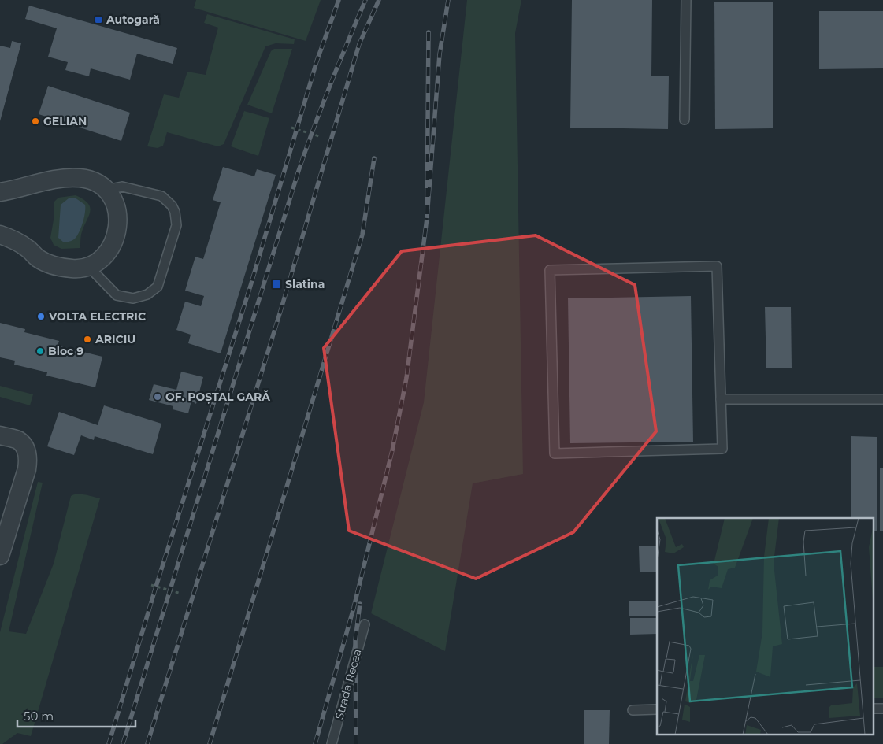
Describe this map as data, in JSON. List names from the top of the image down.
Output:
{
  "streets": {
    "lane": ["Strada Recea"]
  },
  "places": {
    "transit": ["Autogară", "Slatina"],
    "other": [
      "GELIAN",
      "VOLTA ELECTRIC",
      "ARICIU",
      "Bloc 9",
      "OF. POȘTAL GARĂ"
    ]
  },
  "scale_bar": "50 m"
}
